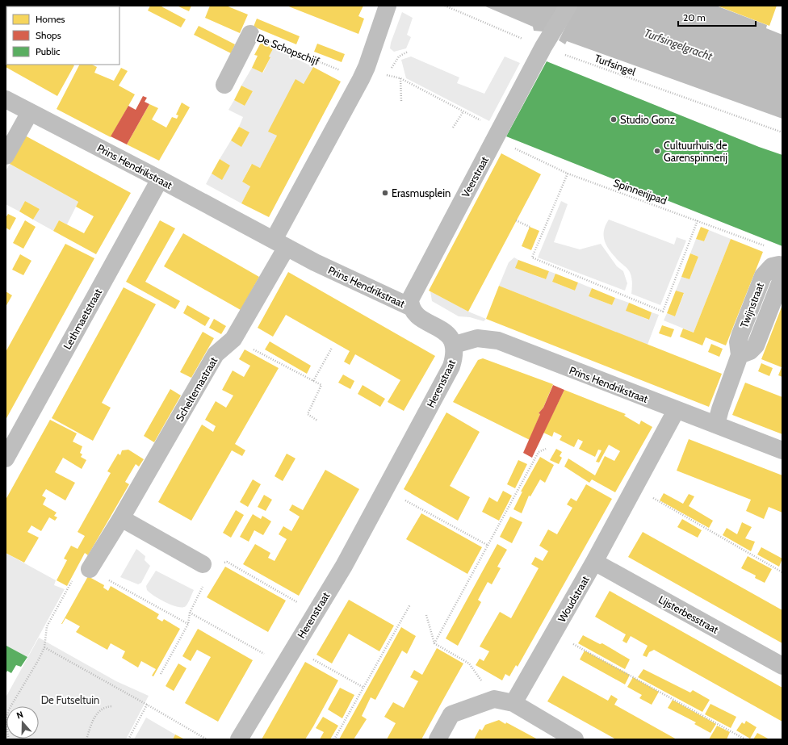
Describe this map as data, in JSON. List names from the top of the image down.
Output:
{
  "streets": {
    "street": [
      "De Schopschijf",
      "Prins Hendrikstraat",
      "Veerstraat",
      "Twijnstraat",
      "Lethmaetstraat",
      "Herenstraat",
      "Scheltemastraat",
      "Woudstraat",
      "Lijsterbesstraat"
    ],
    "path": ["Turfsingel", "Spinnerijpad"]
  },
  "crossings": [
    ["De Schopschijf", "Spinnerijpad"],
    ["Turfsingel", "Veerstraat"],
    ["Prins Hendrikstraat", "Veerstraat"],
    ["Prins Hendrikstraat", "Twijnstraat"],
    ["Prins Hendrikstraat", "Lethmaetstraat"],
    ["Prins Hendrikstraat", "Herenstraat"],
    ["Prins Hendrikstraat", "Scheltemastraat"],
    ["Prins Hendrikstraat", "Woudstraat"],
    ["Veerstraat", "Spinnerijpad"],
    ["Woudstraat", "Lijsterbesstraat"]
  ],
  "water": ["Turfsingelgracht"],
  "parks": ["De Futseltuin"],
  "places": ["Studio Gonz", "Cultuurhuis de Garenspinnerij", "Erasmusplein"],
  "legend": ["Homes", "Shops", "Public"],
  "scale_bar": "20 m",
  "north": "top"
}
